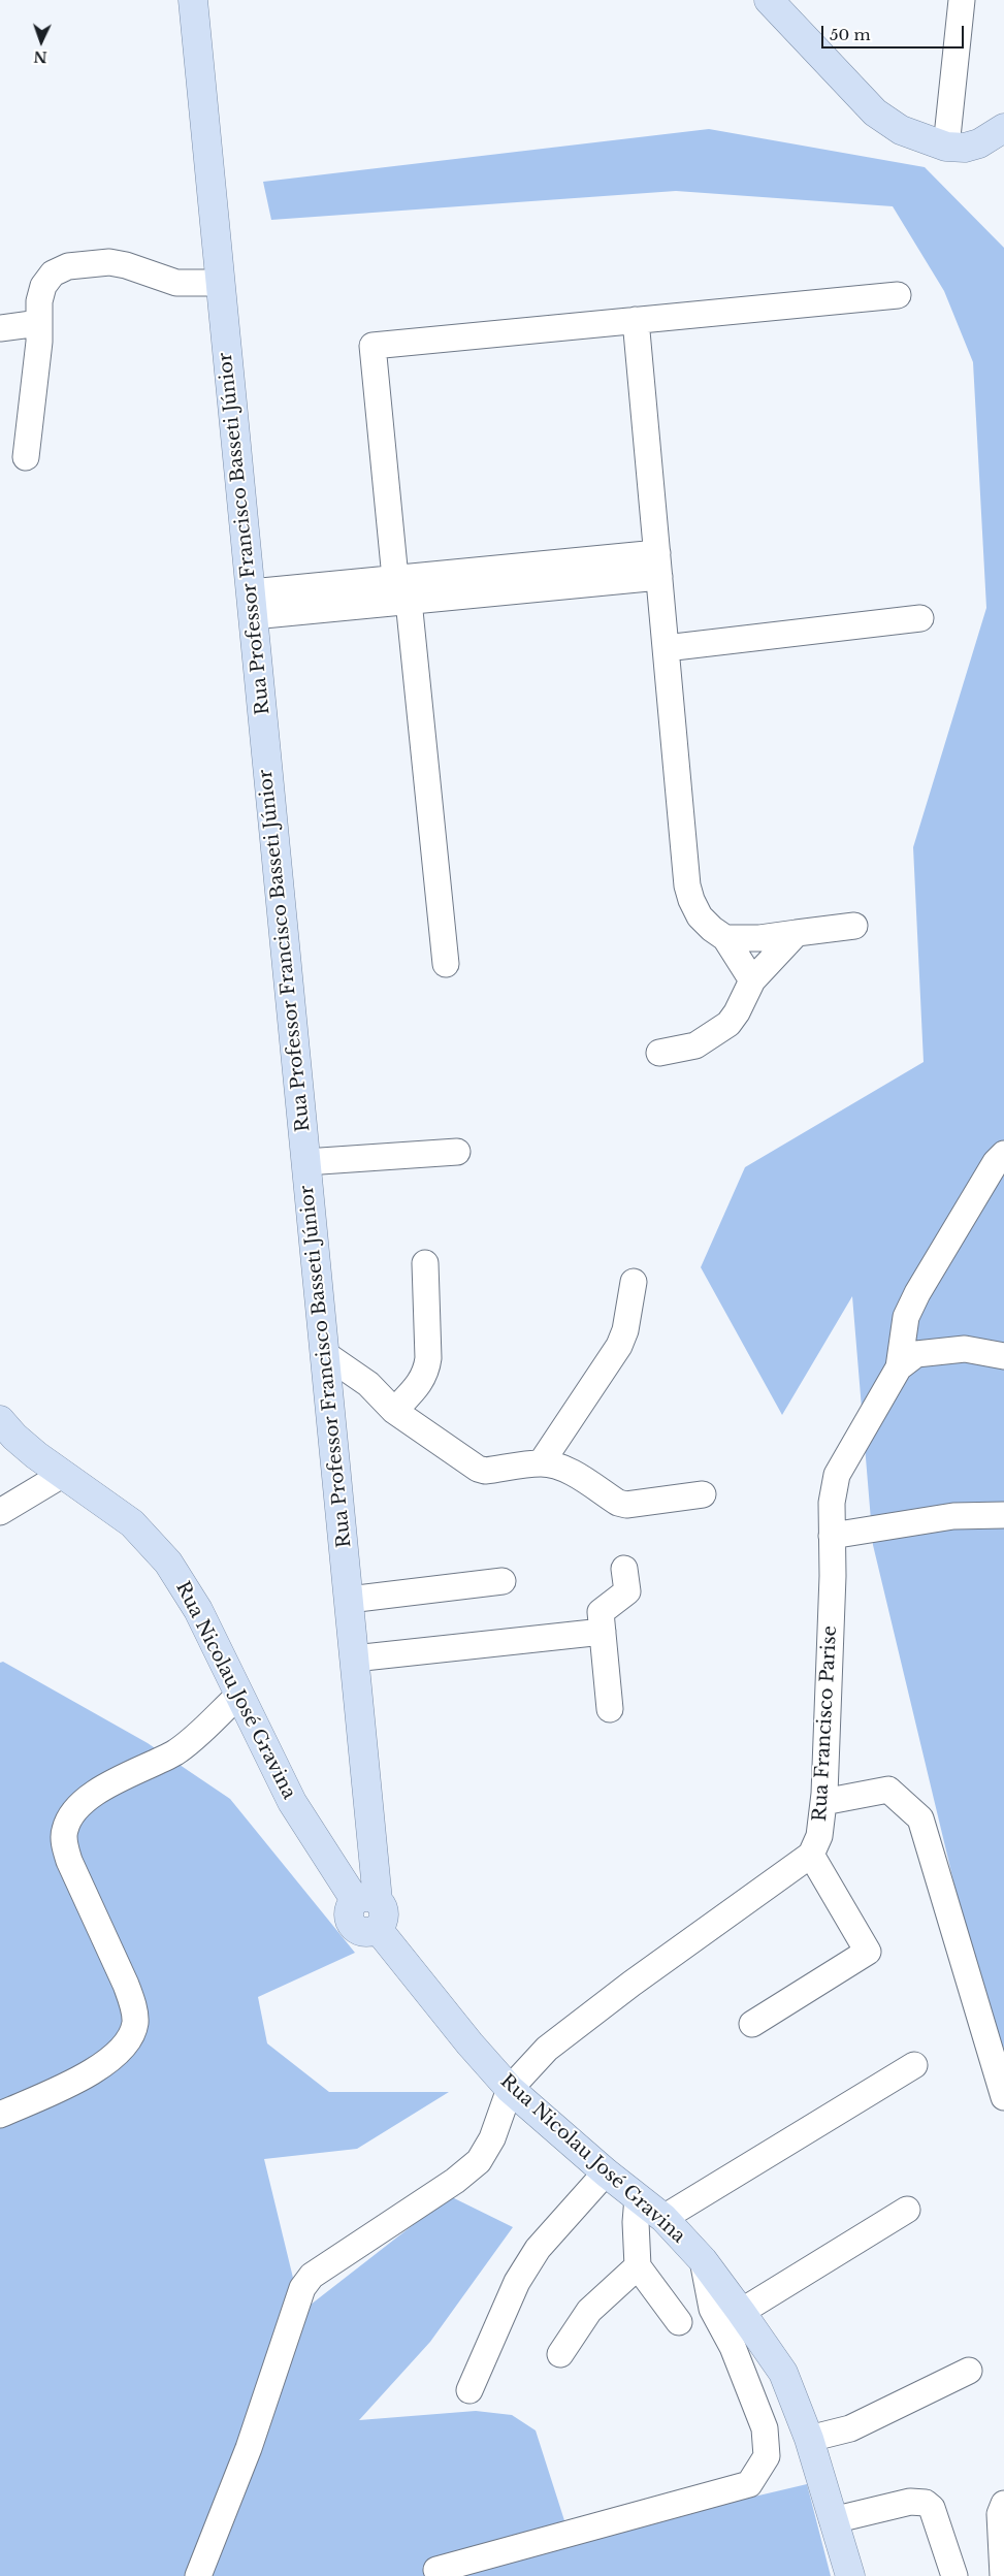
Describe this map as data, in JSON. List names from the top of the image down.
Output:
{
  "streets": {
    "main road": ["Rua Professor Francisco Basseti Júnior", "Rua Nicolau José Gravina"],
    "street": ["Rua Francisco Parise"]
  },
  "crossings": [
    ["Rua Professor Francisco Basseti Júnior", "Rua Nicolau José Gravina"]
  ],
  "scale_bar": "50 m",
  "north": "bottom"
}
